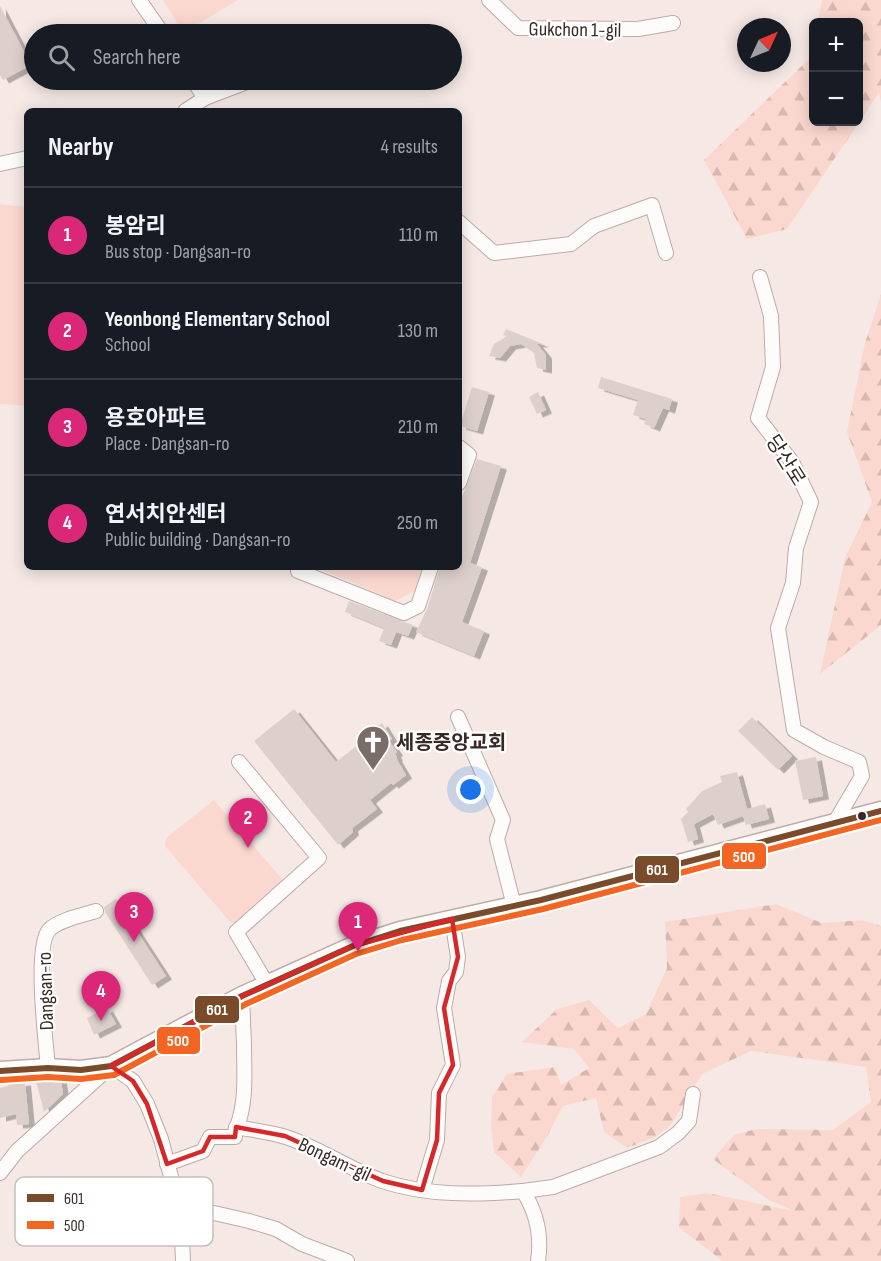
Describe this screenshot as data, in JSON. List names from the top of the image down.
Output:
{
  "streets": {
    "street": [
      "Gukchon 1-gil",
      "당산로",
      "Dangsan-ro",
      "Bongam-gil"
    ]
  },
  "places": {
    "church": ["세종중앙교회"]
  },
  "lines": ["transit line 601", "transit line 500"],
  "legend": ["601", "500"],
  "north": "top right",
  "page": {
    "map_buttons": ["+", "−"],
    "search": "Search here",
    "heading": ["Nearby", "4 results"],
    "list": [
      {
        "mark": "1",
        "name": "봉암리",
        "note": "Bus stop · Dangsan-ro",
        "value": "110 m"
      },
      {
        "mark": "2",
        "name": "Yeonbong Elementary School",
        "note": "School",
        "value": "130 m"
      },
      {
        "mark": "3",
        "name": "용호아파트",
        "note": "Place · Dangsan-ro",
        "value": "210 m"
      },
      {
        "mark": "4",
        "name": "연서치안센터",
        "note": "Public building · Dangsan-ro",
        "value": "250 m"
      }
    ],
    "pins": [
      "2",
      "3",
      "1",
      "4"
    ]
  }
}
